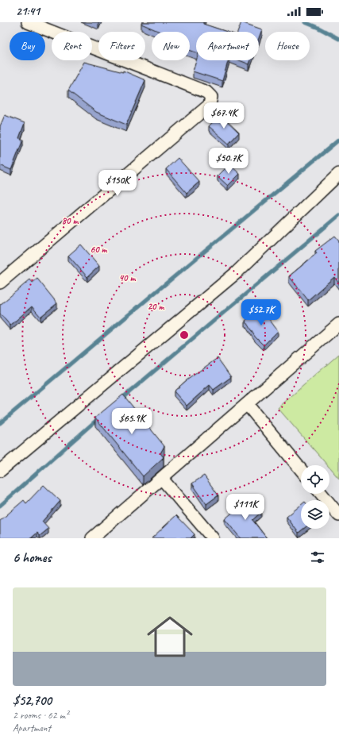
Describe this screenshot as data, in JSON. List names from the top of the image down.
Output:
{
  "page": {
    "status": "21:41",
    "chip": [
      "Buy",
      "Rent",
      "Filters",
      "New",
      "Apartment",
      "House"
    ],
    "price": [
      "$67.4K",
      "$50.7K",
      "$150K",
      "$52.7K",
      "$65.9K",
      "$111K"
    ],
    "heading": "6 homes",
    "list": [
      {
        "name": "$52,700",
        "note": "2 rooms · 62 m² · Apartment"
      }
    ]
  },
  "rings": [
    "80 m",
    "60 m",
    "40 m",
    "20 m"
  ]
}
